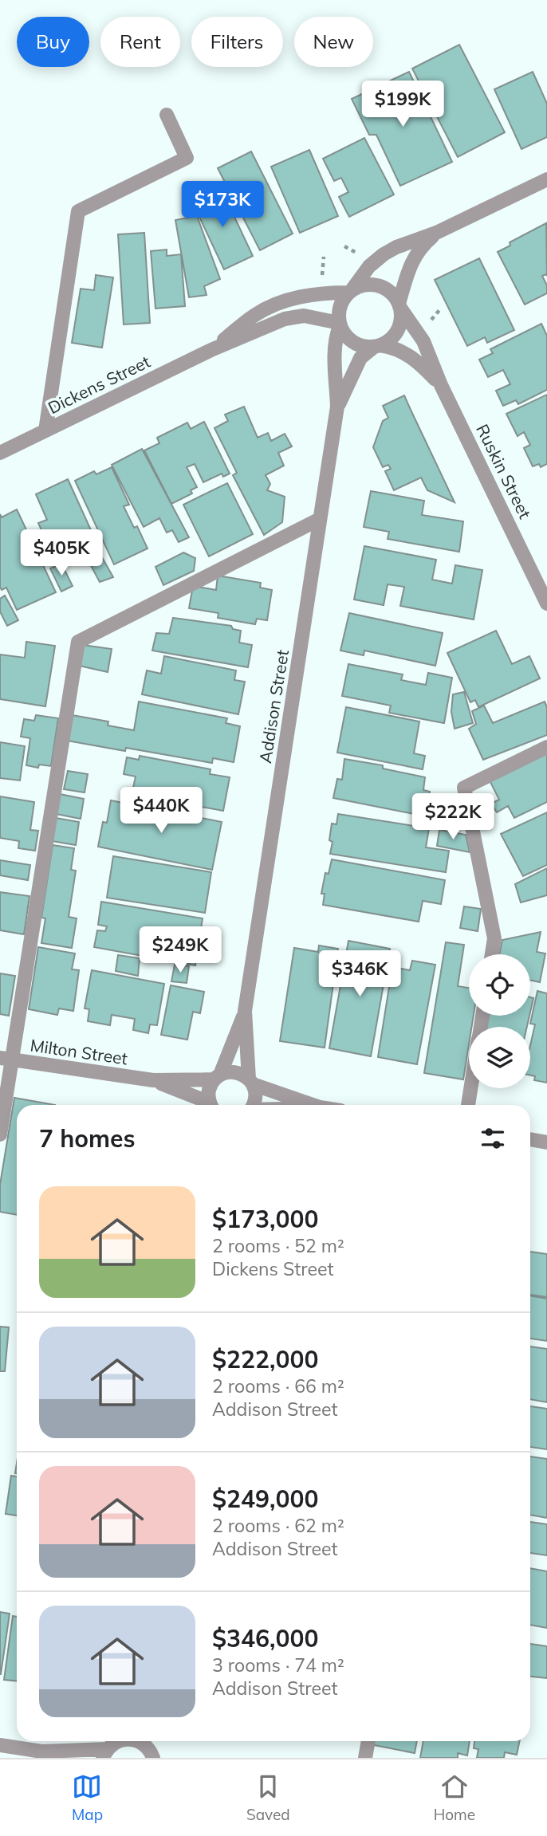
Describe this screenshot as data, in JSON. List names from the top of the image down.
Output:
{
  "streets": {
    "street": [
      "Dickens Street",
      "Ruskin Street",
      "Addison Street",
      "Milton Street"
    ]
  },
  "crossings": [
    ["Dickens Street", "Ruskin Street"],
    ["Dickens Street", "Addison Street"],
    ["Ruskin Street", "Addison Street"],
    ["Addison Street", "Milton Street"]
  ],
  "page": {
    "chip": [
      "Buy",
      "Rent",
      "Filters",
      "New"
    ],
    "price": [
      "$199K",
      "$173K",
      "$405K",
      "$440K",
      "$222K",
      "$249K",
      "$346K"
    ],
    "heading": "7 homes",
    "list": [
      {
        "name": "$173,000",
        "note": "2 rooms · 52 m² · Dickens Street"
      },
      {
        "name": "$222,000",
        "note": "2 rooms · 66 m² · Addison Street"
      },
      {
        "name": "$249,000",
        "note": "2 rooms · 62 m² · Addison Street"
      },
      {
        "name": "$346,000",
        "note": "3 rooms · 74 m² · Addison Street"
      }
    ],
    "tabs": ["Map", "Saved", "Home"]
  }
}
